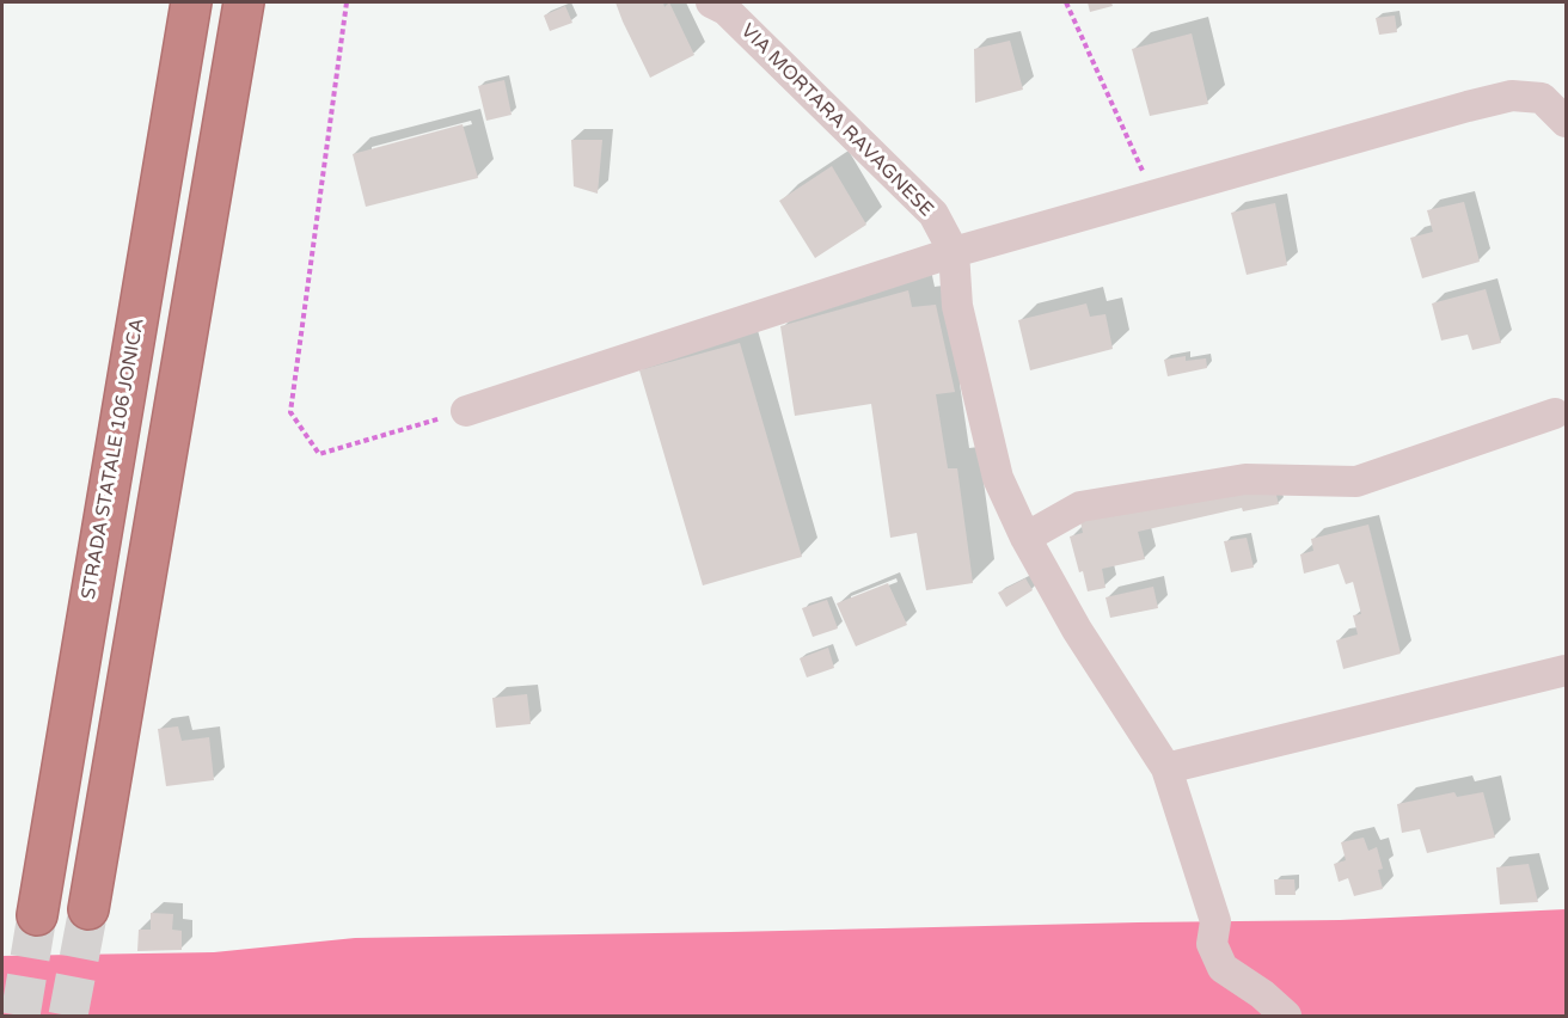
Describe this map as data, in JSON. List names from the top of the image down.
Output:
{
  "streets": {
    "highway": ["STRADA STATALE 106 JONICA"],
    "street": ["VIA MORTARA RAVAGNESE"]
  }
}
